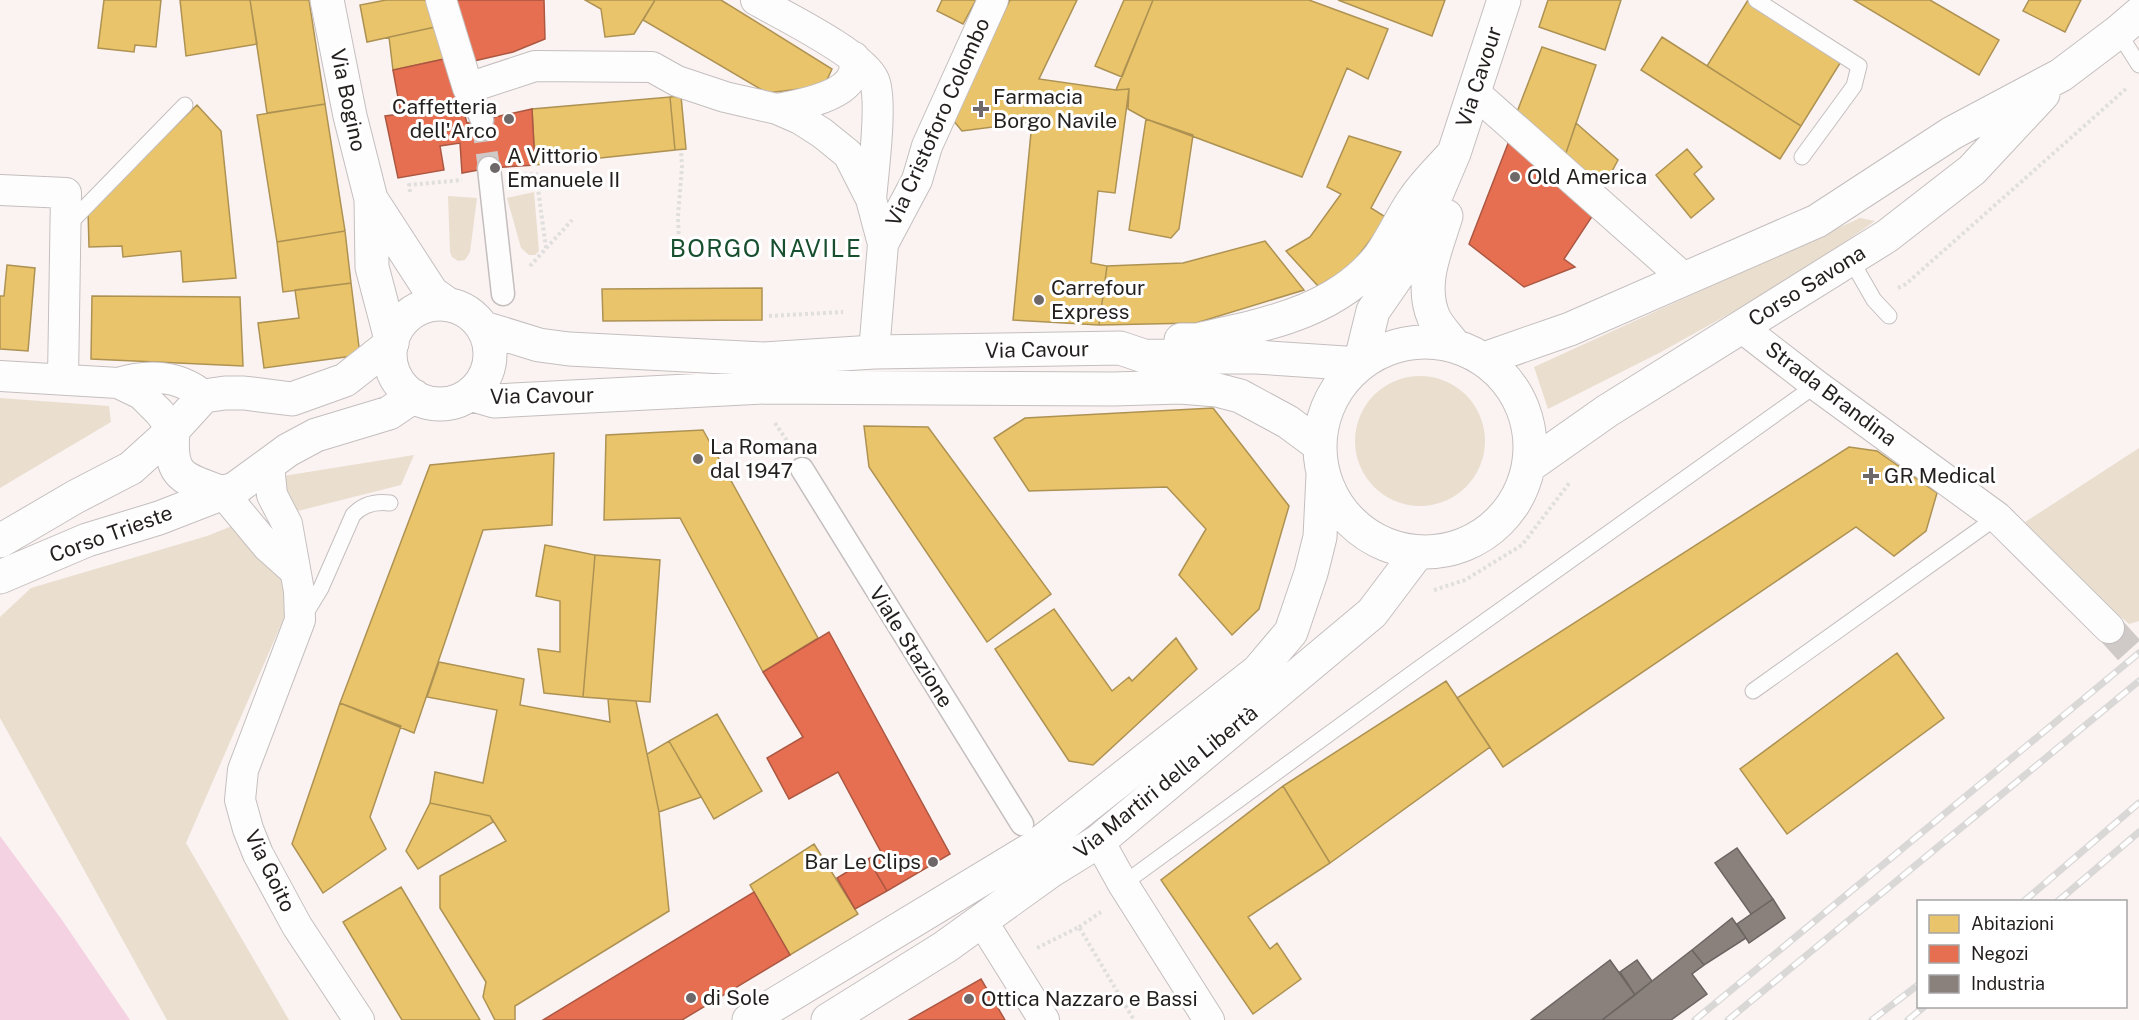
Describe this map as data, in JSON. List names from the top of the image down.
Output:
{
  "streets": {
    "main road": [
      "Via Cavour",
      "Via Bogino",
      "Corso Savona",
      "Corso Trieste",
      "Via Martiri della Libertà"
    ],
    "street": [
      "Via Cristoforo Colombo",
      "Strada Brandina",
      "Viale Stazione",
      "Via Goito"
    ]
  },
  "crossings": [
    ["Via Cavour", "Via Bogino"],
    ["Via Cavour", "Corso Savona"],
    ["Via Cavour", "Corso Trieste"],
    ["Via Cavour", "Via Martiri della Libertà"],
    ["Via Bogino", "Corso Trieste"],
    ["Corso Savona", "Strada Brandina"],
    ["Corso Savona", "Via Martiri della Libertà"],
    ["Corso Trieste", "Via Goito"]
  ],
  "districts": ["BORGO NAVILE"],
  "places": {
    "health": ["Farmacia Borgo Navile", "GR Medical"],
    "other": [
      "Caffetteria dell'Arco",
      "A Vittorio Emanuele II",
      "Old America",
      "Carrefour Express",
      "La Romana dal 1947",
      "Bar Le Clips",
      "di Sole",
      "Ottica Nazzaro e Bassi"
    ]
  },
  "legend": ["Abitazioni", "Negozi", "Industria"]
}
